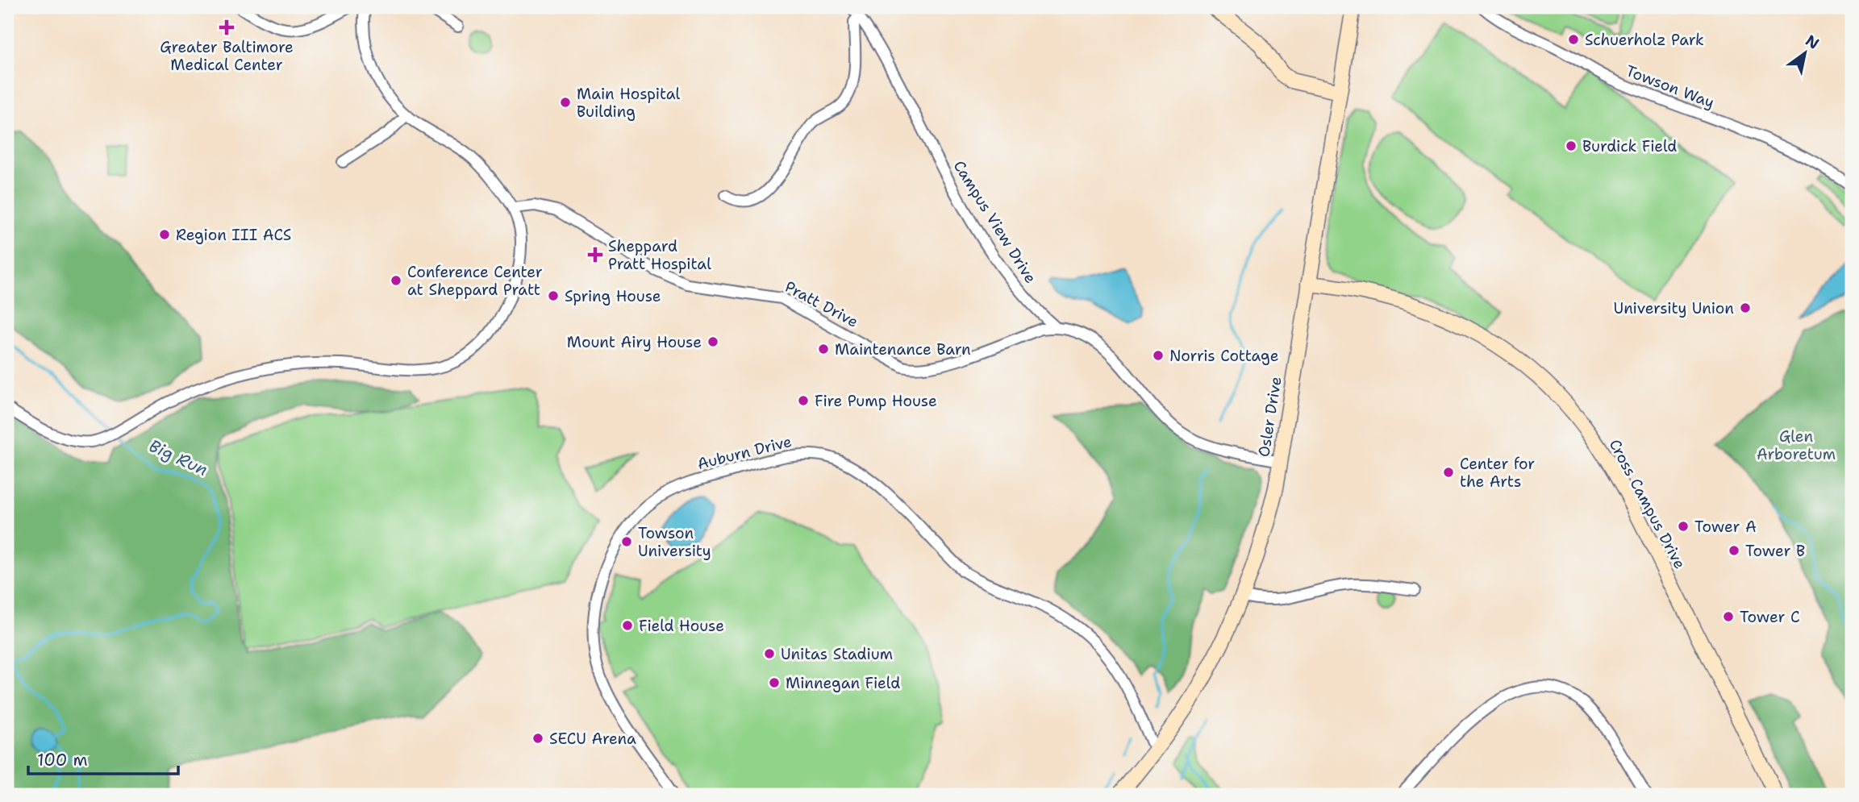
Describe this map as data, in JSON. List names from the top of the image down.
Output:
{
  "streets": {
    "street": [
      "Towson Way",
      "Campus View Drive",
      "Pratt Drive",
      "Osler Drive",
      "Auburn Drive",
      "Cross Campus Drive"
    ]
  },
  "crossings": [
    ["Campus View Drive", "Pratt Drive"],
    ["Campus View Drive", "Osler Drive"],
    ["Osler Drive", "Auburn Drive"],
    ["Osler Drive", "Cross Campus Drive"]
  ],
  "water": ["Big Run"],
  "parks": ["Glen Arboretum"],
  "places": {
    "health": ["Greater Baltimore Medical Center", "Sheppard Pratt Hospital"],
    "other": [
      "Schuerholz Park",
      "Main Hospital Building",
      "Burdick Field",
      "Region III ACS",
      "Conference Center at Sheppard Pratt",
      "Spring House",
      "University Union",
      "Mount Airy House",
      "Maintenance Barn",
      "Norris Cottage",
      "Fire Pump House",
      "Center for the Arts",
      "Tower A",
      "Towson University",
      "Tower B",
      "Tower C",
      "Field House",
      "Unitas Stadium",
      "Minnegan Field",
      "SECU Arena"
    ]
  },
  "scale_bar": "100 m",
  "north": "top right"
}
